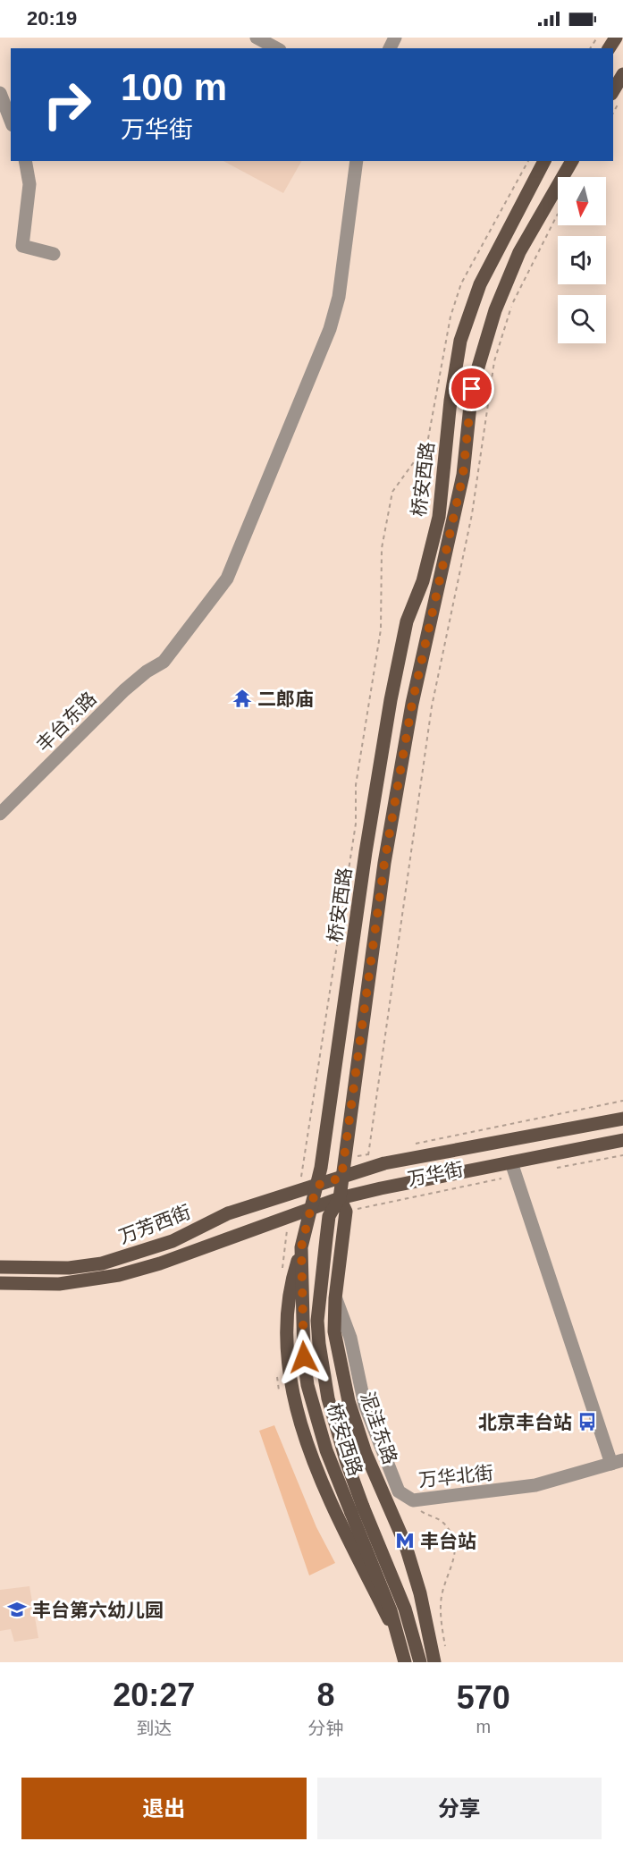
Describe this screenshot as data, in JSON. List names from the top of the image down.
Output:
{
  "streets": {
    "main road": [
      "桥安西路",
      "万华街",
      "万芳西街",
      "泥洼东路"
    ],
    "street": ["丰台东路", "万华北街"]
  },
  "crossings": [
    ["桥安西路", "万华街"],
    ["桥安西路", "万芳西街"],
    ["万华街", "万芳西街"],
    ["万华街", "泥洼东路"],
    ["泥洼东路", "万华北街"]
  ],
  "places": {
    "temple": ["二郎庙"],
    "bus stop": ["北京丰台站"],
    "metro station": ["丰台站"],
    "school or university": ["丰台第六幼儿园"]
  },
  "north": "bottom",
  "page": {
    "status": "20:19",
    "turn": ["100 m", "万华街"],
    "eta": [
      "20:27",
      "到达",
      "8",
      "分钟",
      "570",
      "m"
    ],
    "buttons": ["退出", "分享"]
  }
}
